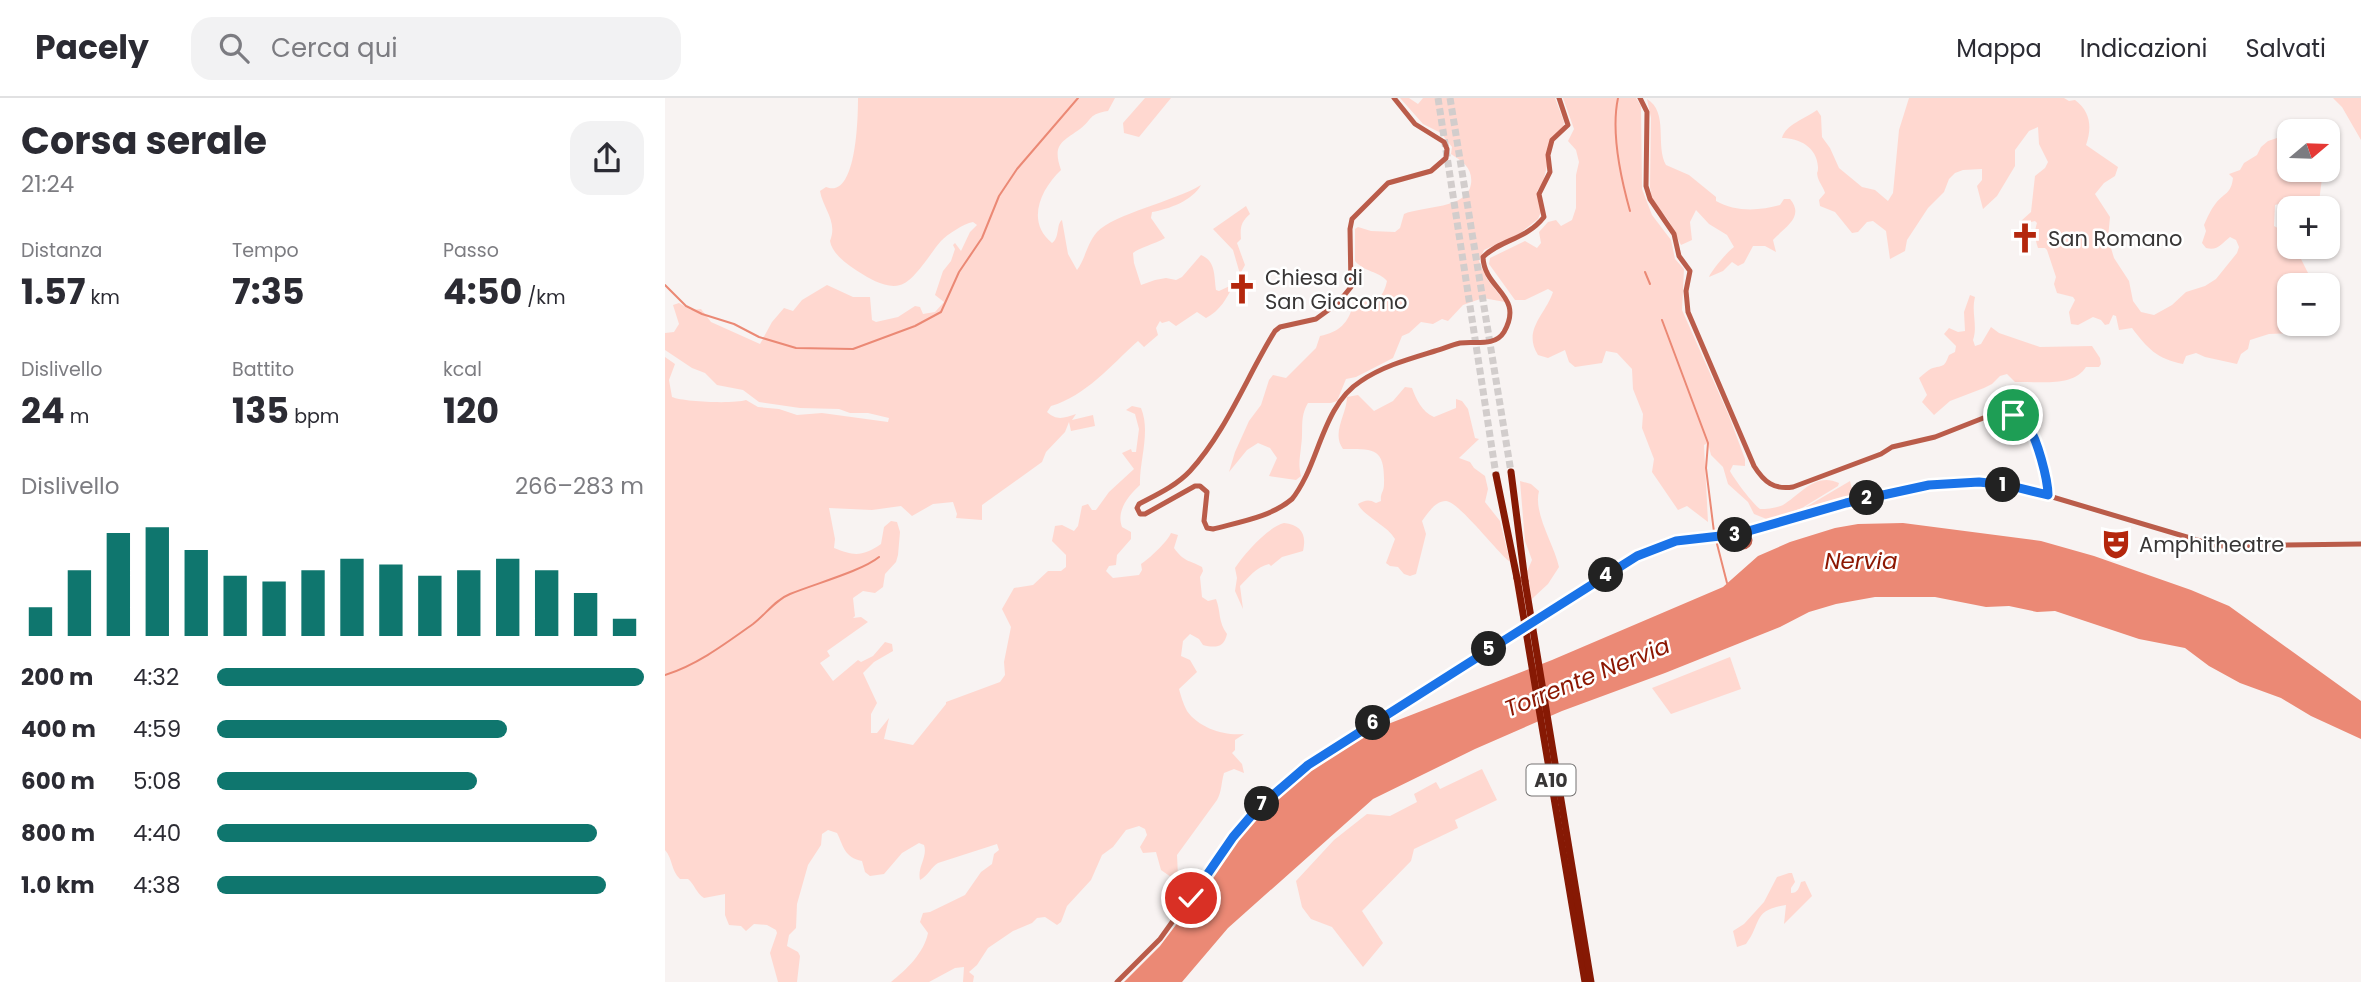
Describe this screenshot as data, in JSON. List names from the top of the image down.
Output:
{
  "streets": {
    "highway": ["A10"]
  },
  "water": ["Nervia", "Torrente Nervia"],
  "places": {
    "church": ["San Romano", "Chiesa di San Giacomo"],
    "theatre": ["Amphitheatre"]
  },
  "north": "right",
  "page": {
    "header": "Pacely",
    "search": "Cerca qui",
    "nav": ["Mappa", "Indicazioni", "Salvati"],
    "heading": ["Corsa serale", "21:24"],
    "map_buttons": ["+", "−"],
    "stats": [
      ["Distanza", "1.57 km"],
      ["Tempo", "7:35"],
      ["Passo", "4:50 /km"],
      ["Dislivello", "24 m"],
      ["Battito", "135 bpm"],
      ["kcal", "120"]
    ],
    "chart": ["Dislivello", "266–283 m"],
    "pins": [
      "1",
      "2",
      "3",
      "4",
      "5",
      "6",
      "7"
    ],
    "list": [
      {
        "name": "200 m",
        "note": "4:32"
      },
      {
        "name": "400 m",
        "note": "4:59"
      },
      {
        "name": "600 m",
        "note": "5:08"
      },
      {
        "name": "800 m",
        "note": "4:40"
      },
      {
        "name": "1.0 km",
        "note": "4:38"
      }
    ]
  }
}
